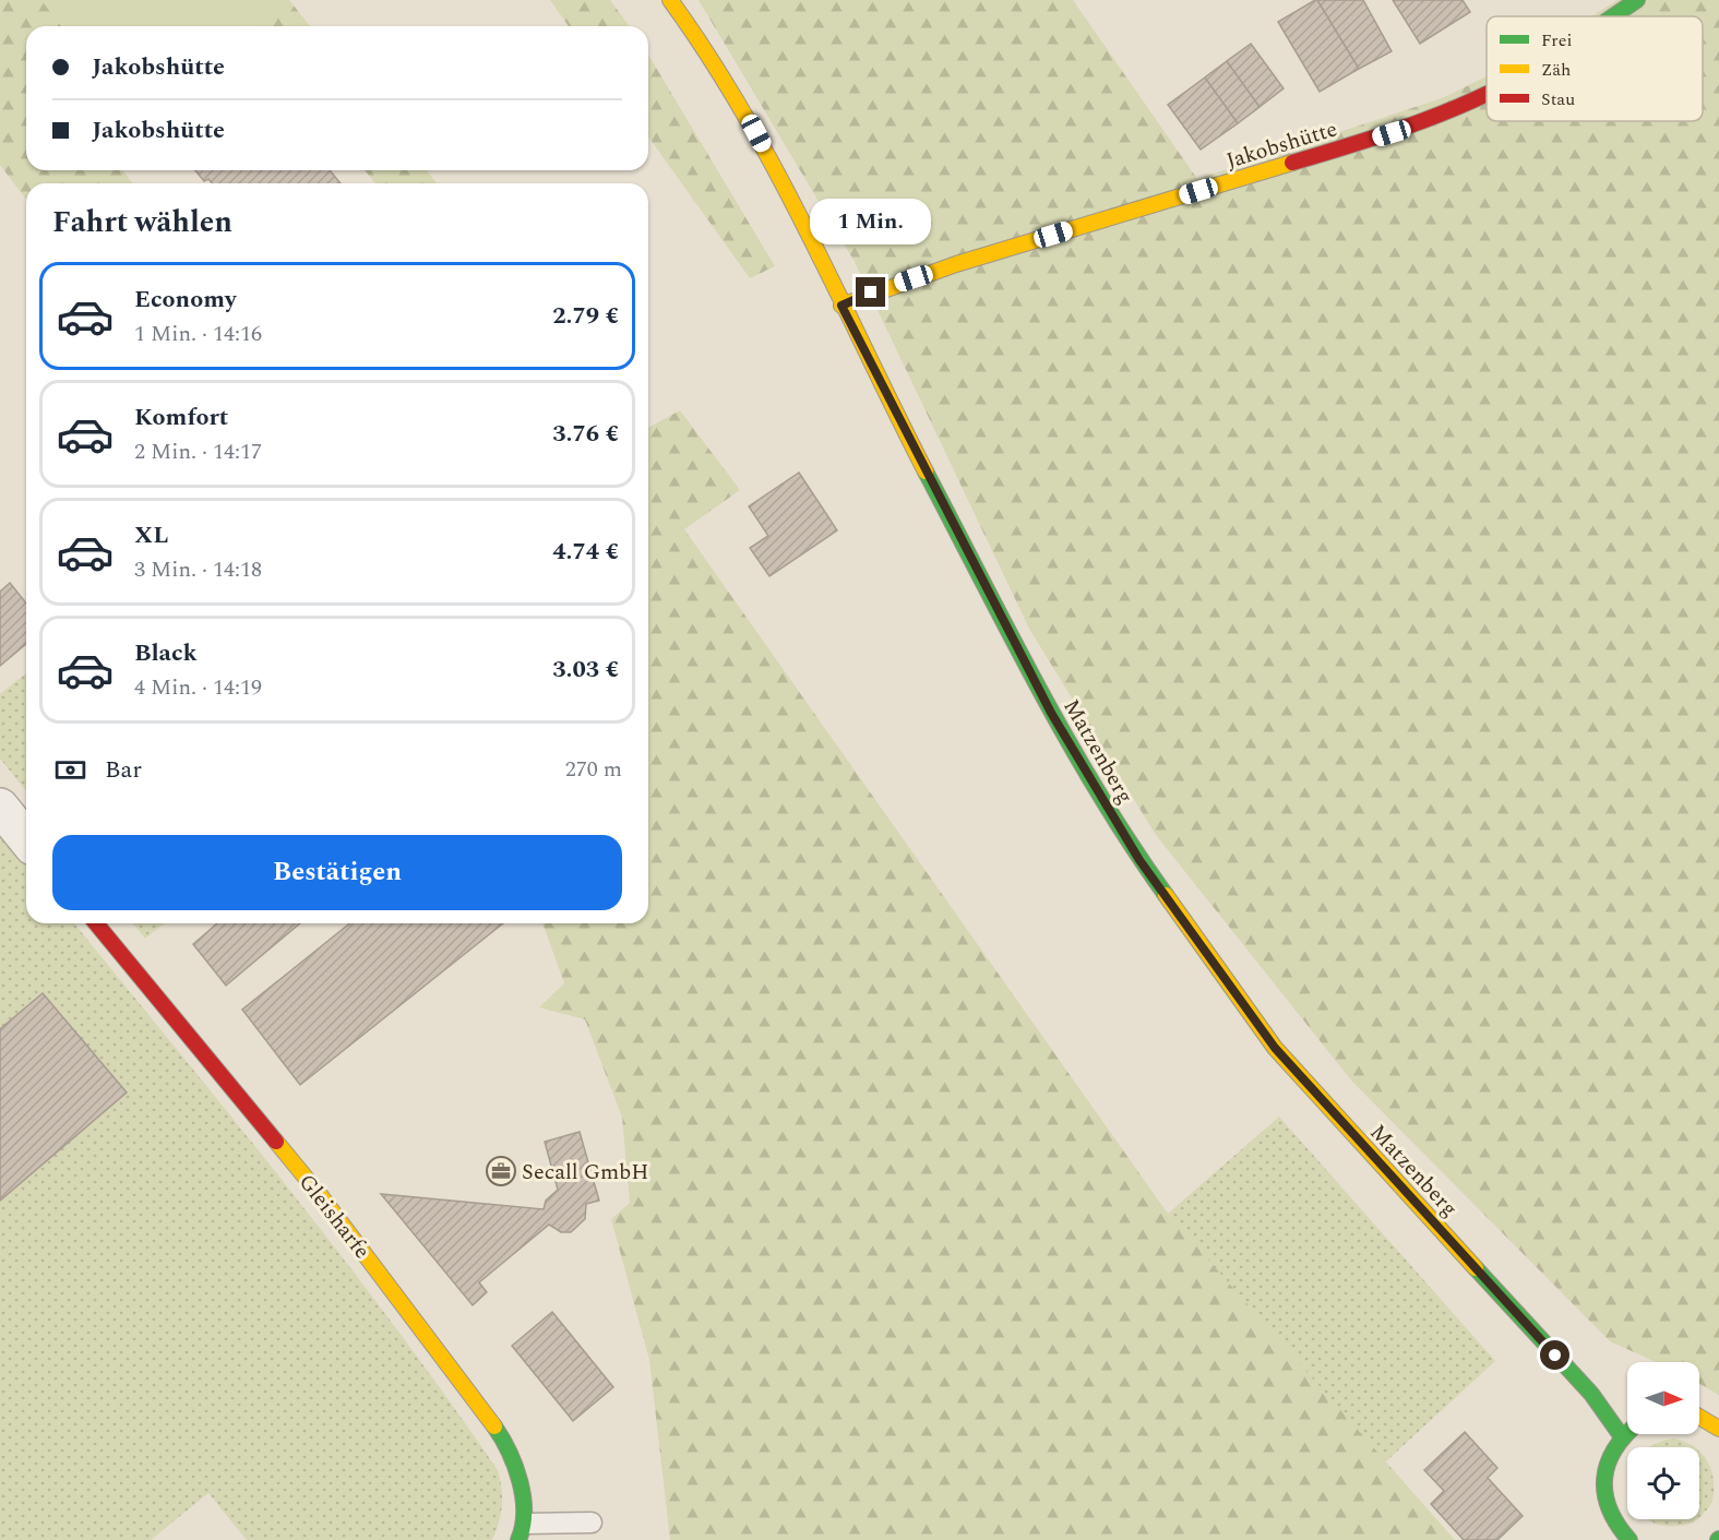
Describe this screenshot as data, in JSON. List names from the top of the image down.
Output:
{
  "streets": {
    "street": ["Jakobshütte", "Matzenberg", "Gleisharfe"]
  },
  "crossings": [
    ["Jakobshütte", "Matzenberg"]
  ],
  "places": {
    "office": ["Secall GmbH"]
  },
  "legend": ["Frei", "Zäh", "Stau"],
  "north": "right",
  "page": {
    "banner": ["Jakobshütte", "Jakobshütte"],
    "heading": "Fahrt wählen",
    "bubble": "1 Min.",
    "list": [
      {
        "name": "Economy",
        "note": "1 Min. · 14:16",
        "value": "2.79 €"
      },
      {
        "name": "Komfort",
        "note": "2 Min. · 14:17",
        "value": "3.76 €"
      },
      {
        "name": "XL",
        "note": "3 Min. · 14:18",
        "value": "4.74 €"
      },
      {
        "name": "Black",
        "note": "4 Min. · 14:19",
        "value": "3.03 €"
      }
    ],
    "pay": ["Bar", "270 m"],
    "buttons": "Bestätigen"
  }
}
